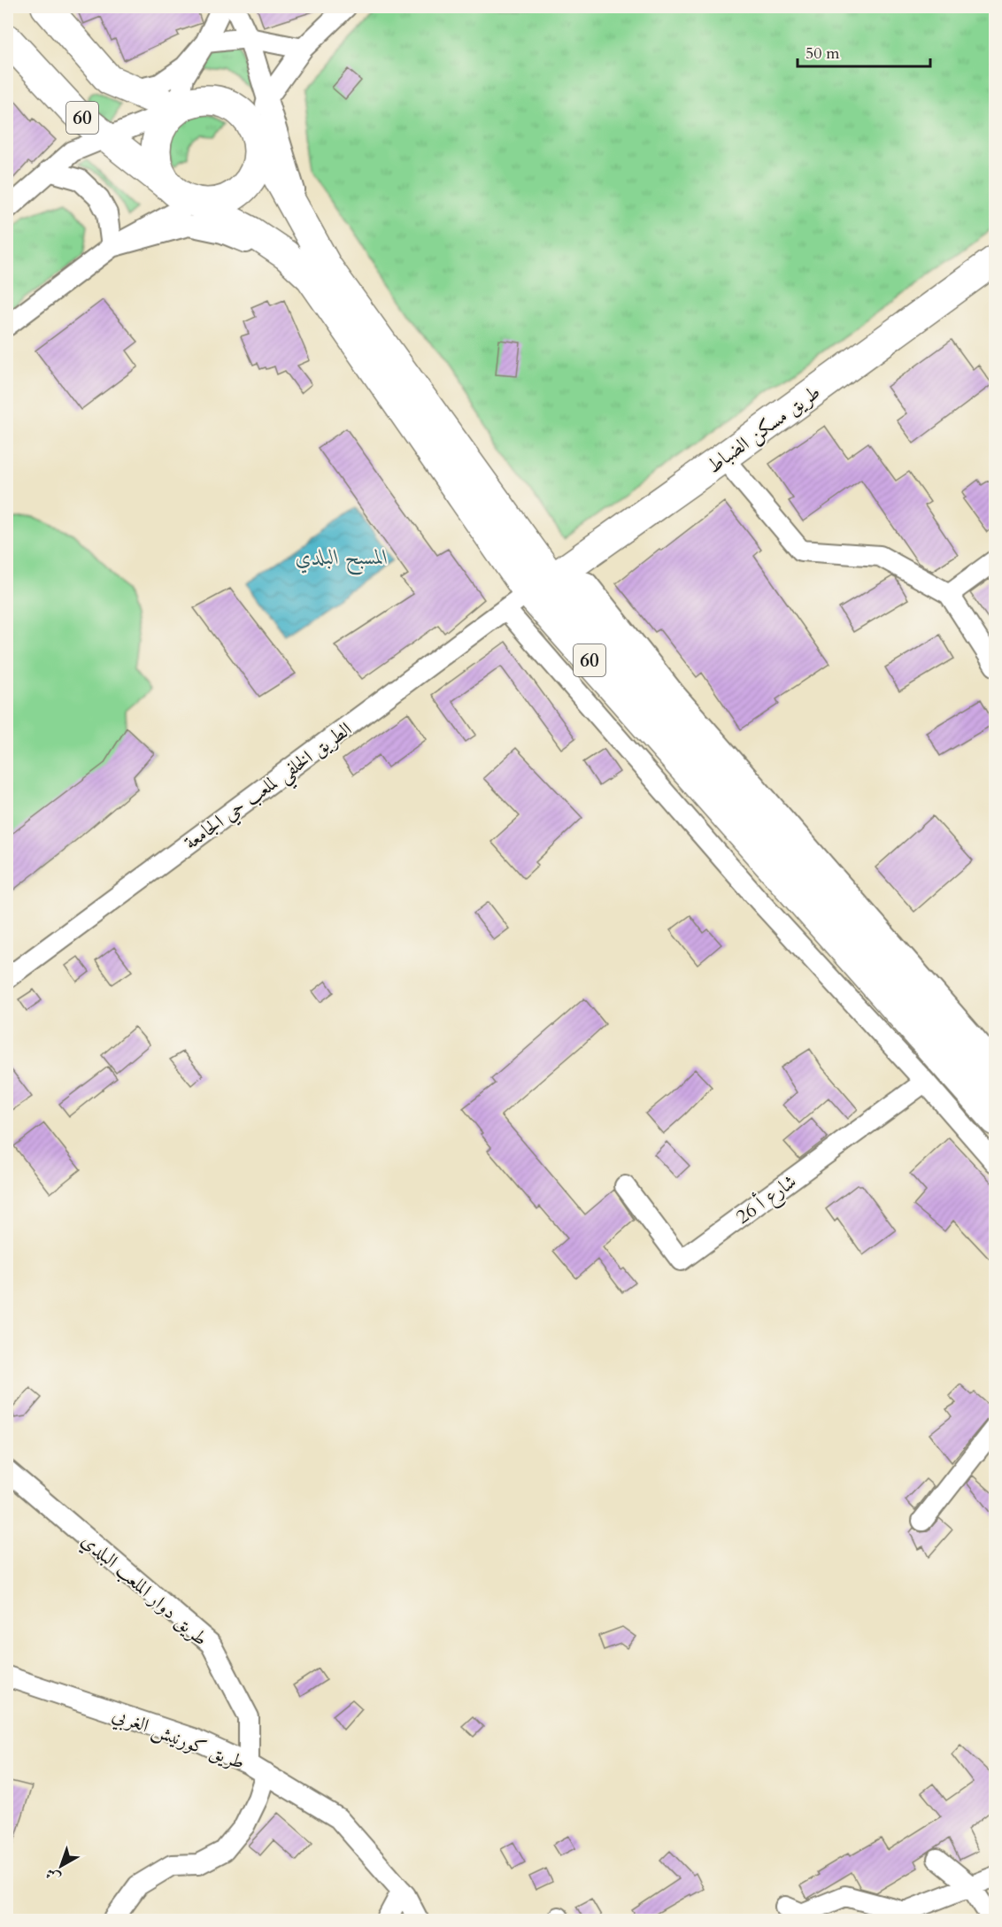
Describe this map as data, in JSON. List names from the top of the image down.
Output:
{
  "streets": {
    "main road": ["60", "طريق مسكن الضباط"],
    "street": [
      "الطريق الخلفي لملعب حي الجامعة",
      "شارع أ 26",
      "طريق دوار الملعب البلدي",
      "طريق كورنيش الغربي"
    ]
  },
  "crossings": [
    ["60", "طريق مسكن الضباط"],
    ["60", "الطريق الخلفي لملعب حي الجامعة"],
    ["طريق مسكن الضباط", "الطريق الخلفي لملعب حي الجامعة"],
    ["طريق دوار الملعب البلدي", "طريق كورنيش الغربي"]
  ],
  "water": ["المسبح البلدي"],
  "scale_bar": "50 m",
  "north": "bottom left"
}
